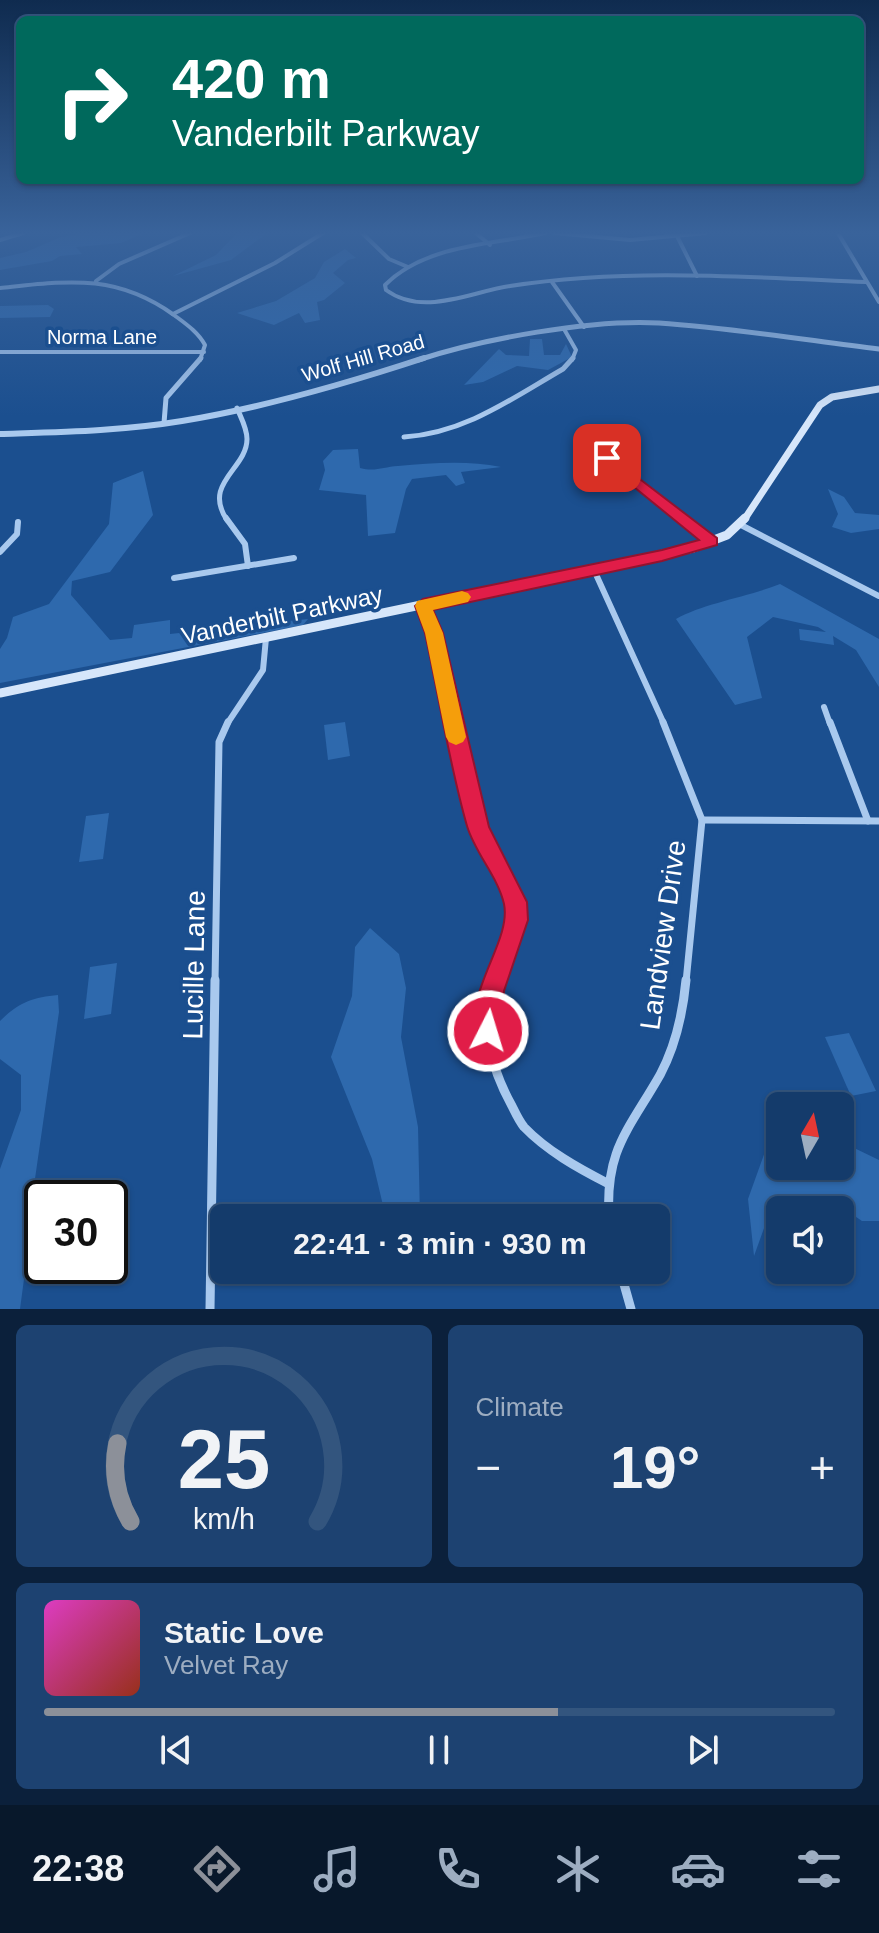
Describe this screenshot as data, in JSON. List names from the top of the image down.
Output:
{
  "streets": {
    "main road": ["Vanderbilt Parkway"],
    "street": [
      "Norma Lane",
      "Wolf Hill Road",
      "Landview Drive",
      "Lucille Lane"
    ]
  },
  "crossings": [
    ["Vanderbilt Parkway", "Landview Drive"],
    ["Vanderbilt Parkway", "Lucille Lane"]
  ],
  "north": "top",
  "page": {
    "turn": ["420 m", "Vanderbilt Parkway"],
    "limit": "30",
    "trip": "22:41 · 3 min · 930 m",
    "tile": "Climate",
    "heat": ["−", "19°", "+"],
    "song": ["Static Love", "Velvet Ray"],
    "tabs": "22:38",
    "gauge": ["25", "km/h"]
  }
}
